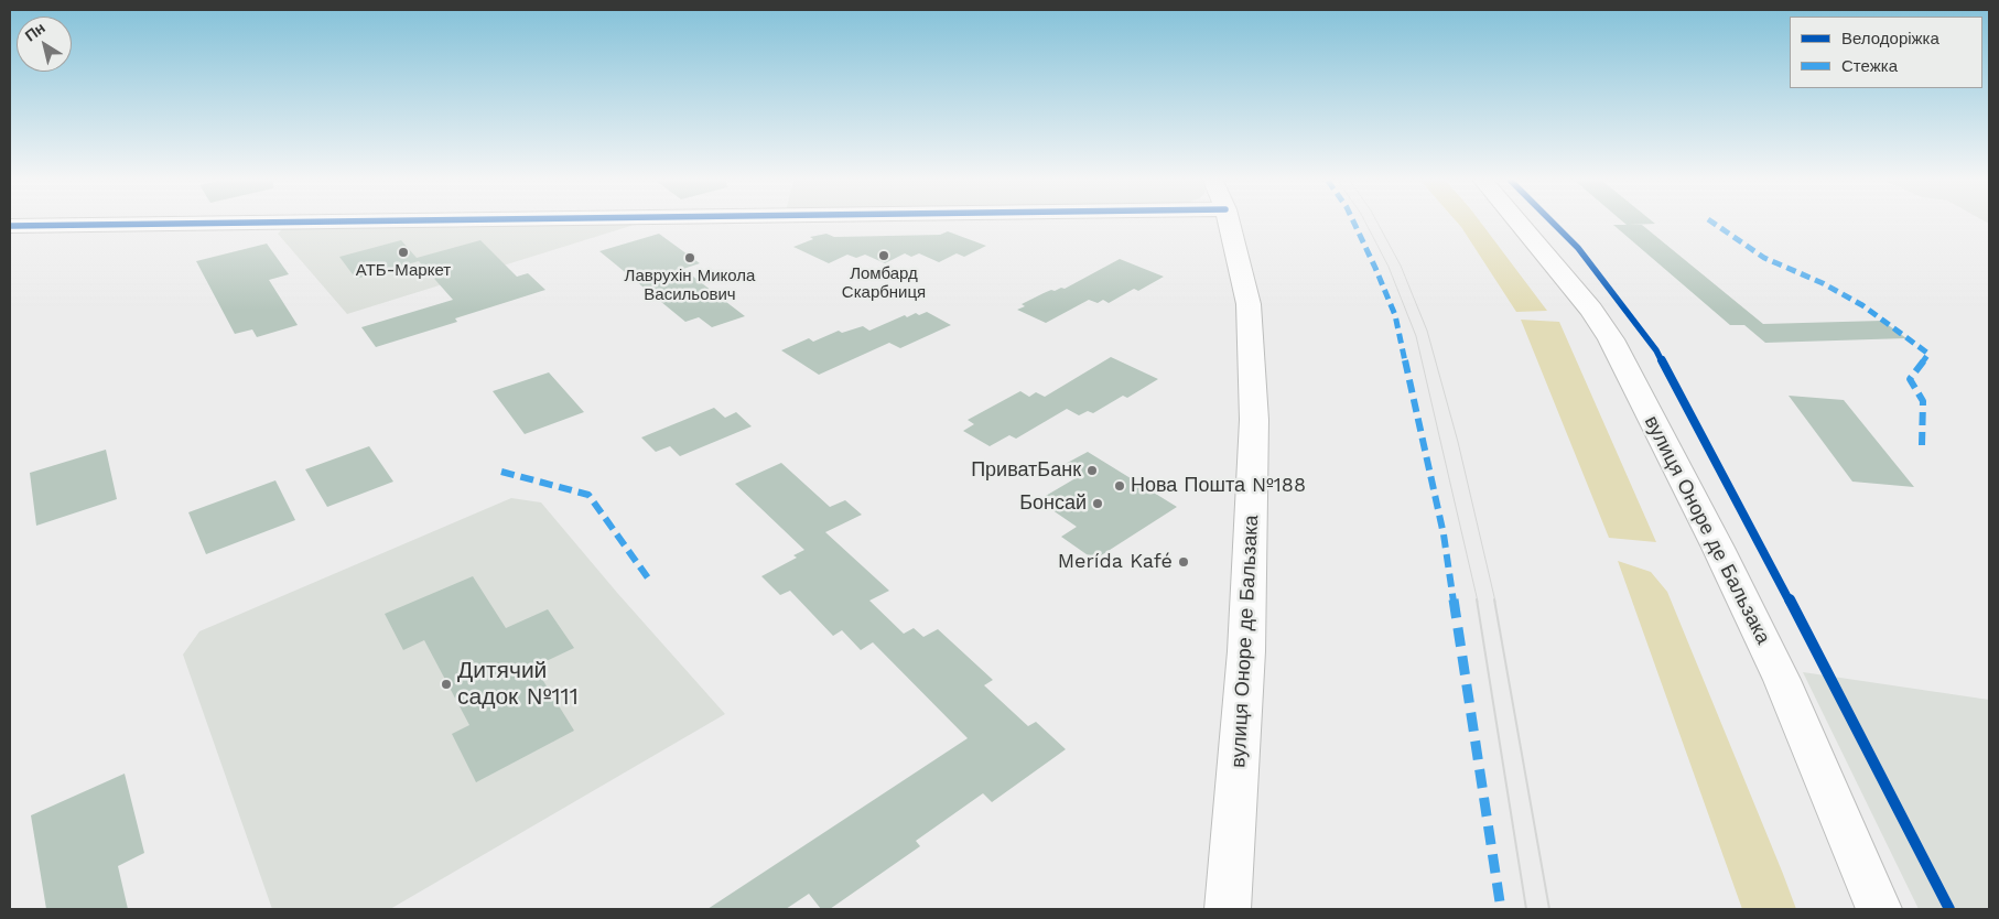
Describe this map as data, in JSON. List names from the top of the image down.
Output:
{
  "streets": {
    "street": ["вулиця Оноре де Бальзака"]
  },
  "places": [
    "АТБ-Маркет",
    "Ломбард Скарбниця",
    "Лаврухін Микола Васильович",
    "ПриватБанк",
    "Нова Пошта №188",
    "Бонсай",
    "Merída Kafé",
    "Дитячий садок №111"
  ],
  "legend": ["Велодоріжка", "Стежка"],
  "north": "top left"
}
